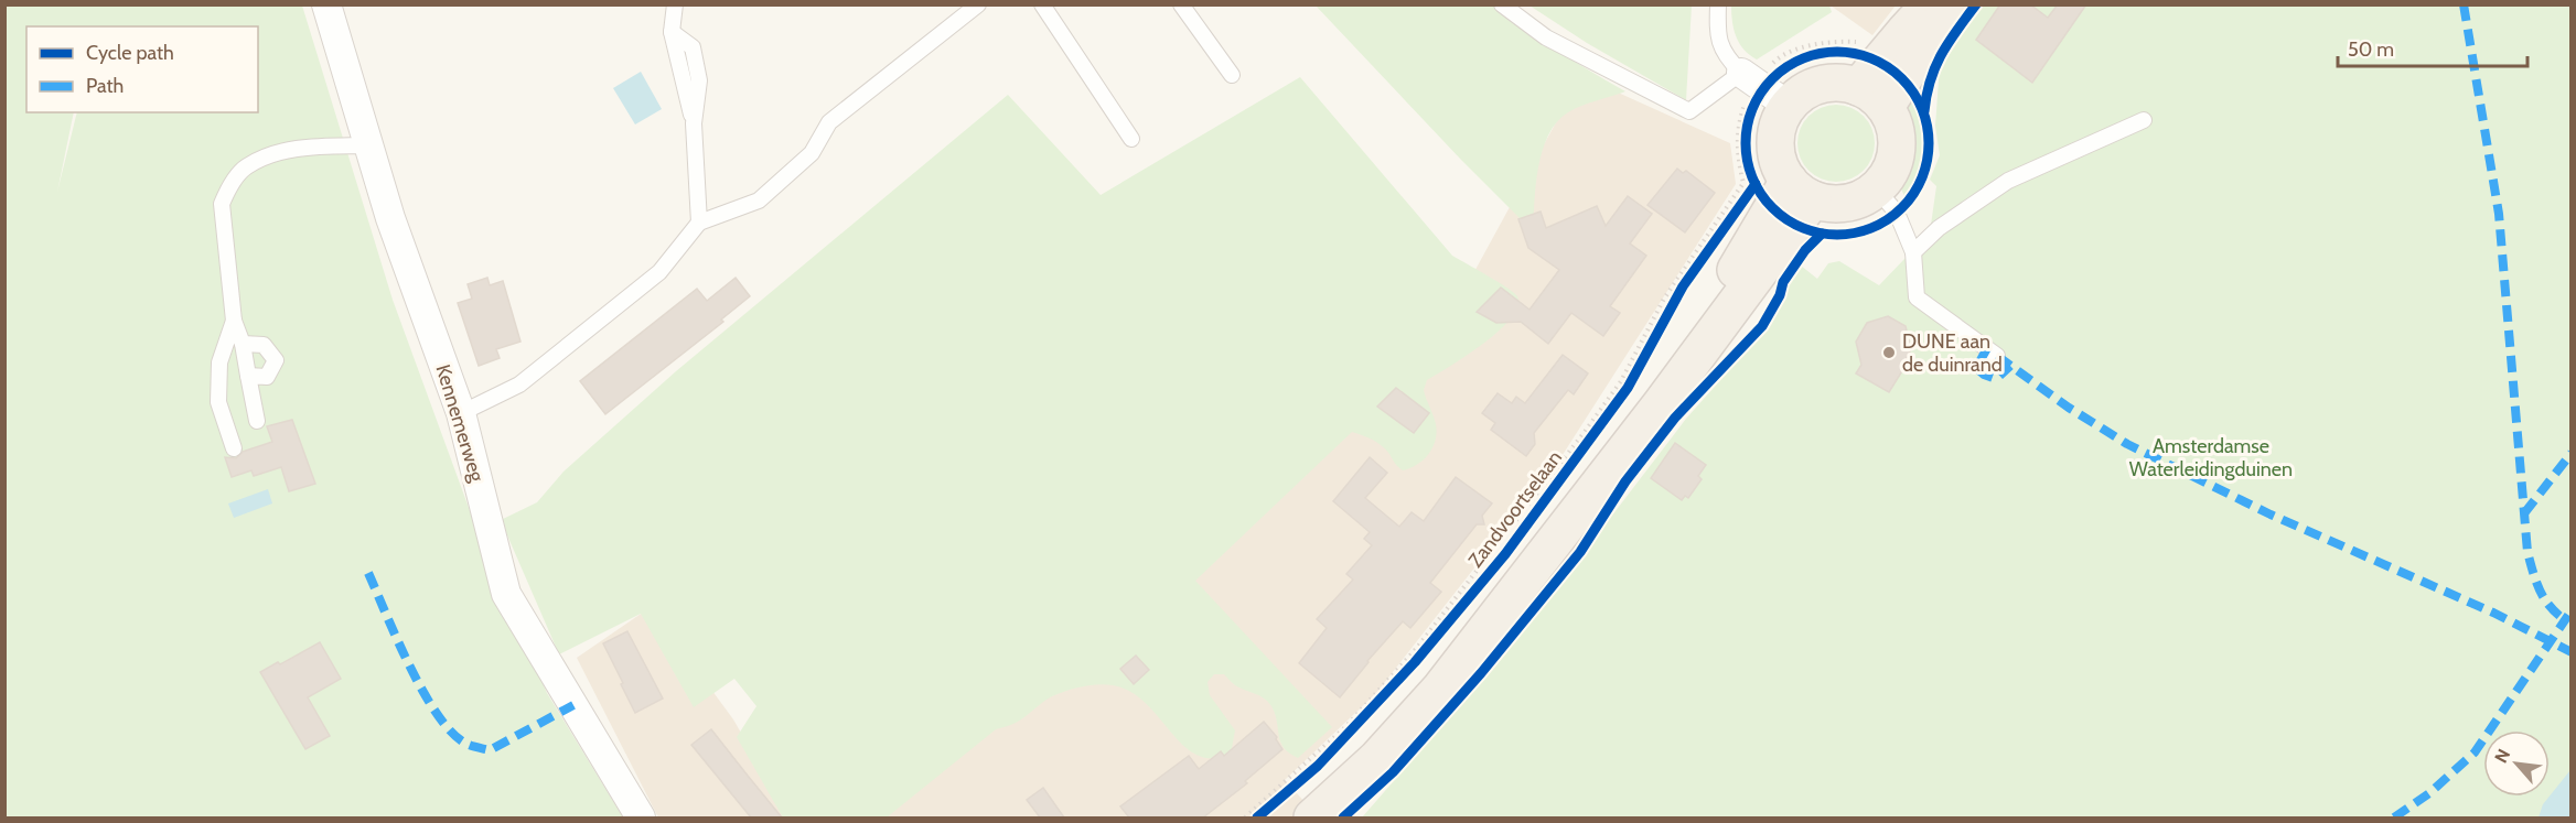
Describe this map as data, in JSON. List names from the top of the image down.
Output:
{
  "streets": {
    "street": ["Kennemerweg"],
    "cycle path": ["Zandvoortselaan"]
  },
  "parks": ["Amsterdamse Waterleidingduinen"],
  "places": ["DUNE aan de duinrand"],
  "legend": ["Cycle path", "Path"],
  "scale_bar": "50 m",
  "north": "top left"
}
